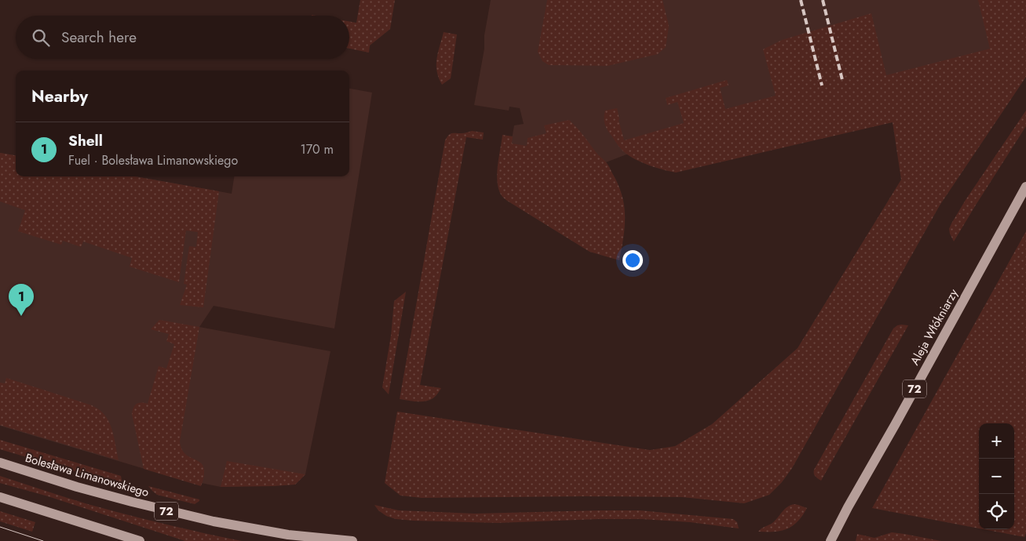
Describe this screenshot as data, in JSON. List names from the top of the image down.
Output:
{
  "streets": {
    "main road": ["Aleja Włókniarzy", "72", "Bolesława Limanowskiego"]
  },
  "page": {
    "search": "Search here",
    "heading": "Nearby",
    "list": [
      {
        "mark": "1",
        "name": "Shell",
        "note": "Fuel · Bolesława Limanowskiego",
        "value": "170 m"
      }
    ],
    "pins": "1",
    "map_buttons": ["+", "−"]
  }
}
